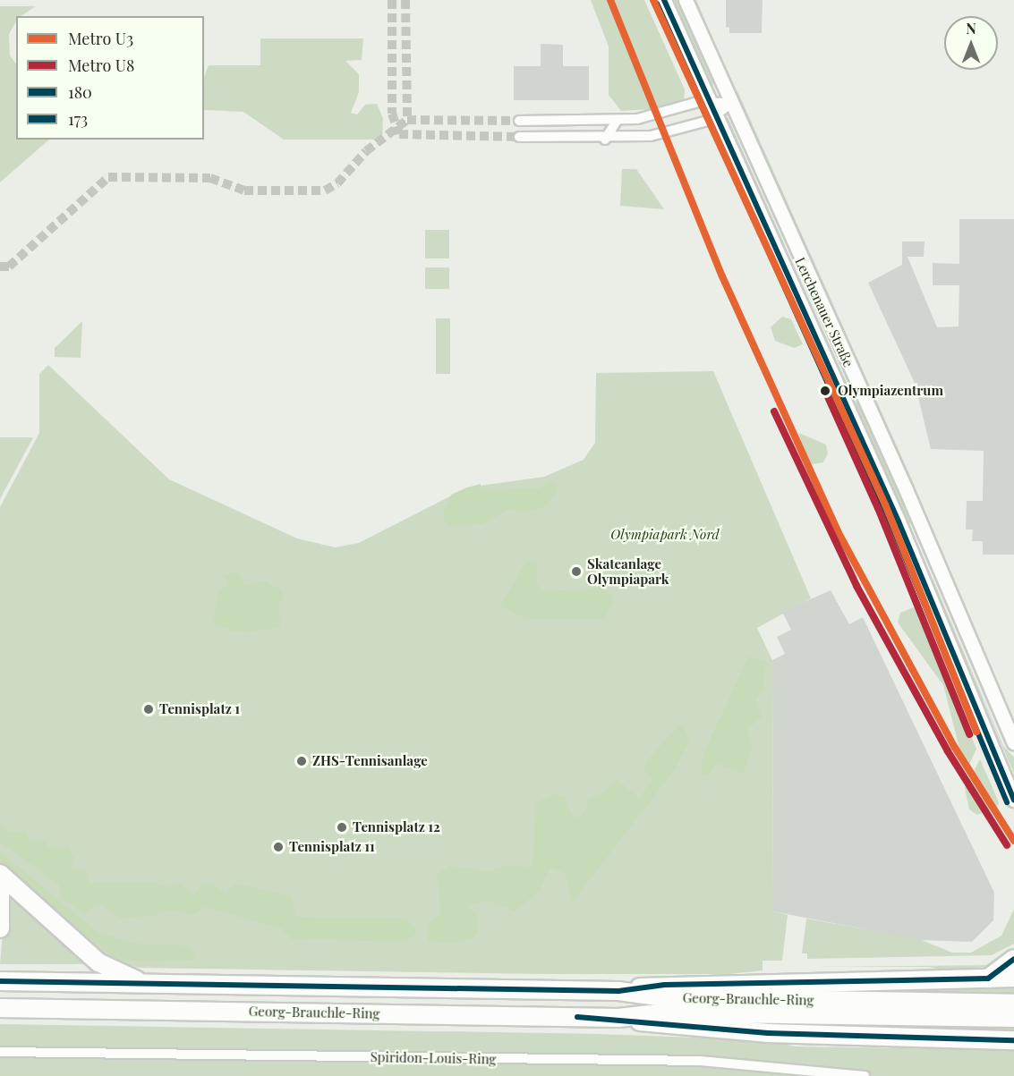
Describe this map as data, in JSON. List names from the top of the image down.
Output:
{
  "streets": {
    "highway": ["Georg-Brauchle-Ring"],
    "main road": ["Lerchenauer Straße"],
    "street": ["Spiridon-Louis-Ring"]
  },
  "parks": ["Olympiapark Nord"],
  "places": [
    "Olympiazentrum",
    "Skateanlage Olympiapark",
    "Tennisplatz 1",
    "ZHS-Tennisanlage",
    "Tennisplatz 12",
    "Tennisplatz 11"
  ],
  "lines": [
    "metro line U3",
    "transit line 180",
    "transit line 173",
    "metro line U8"
  ],
  "legend": [
    "Metro U3",
    "Metro U8",
    "180",
    "173"
  ],
  "north": "top"
}
